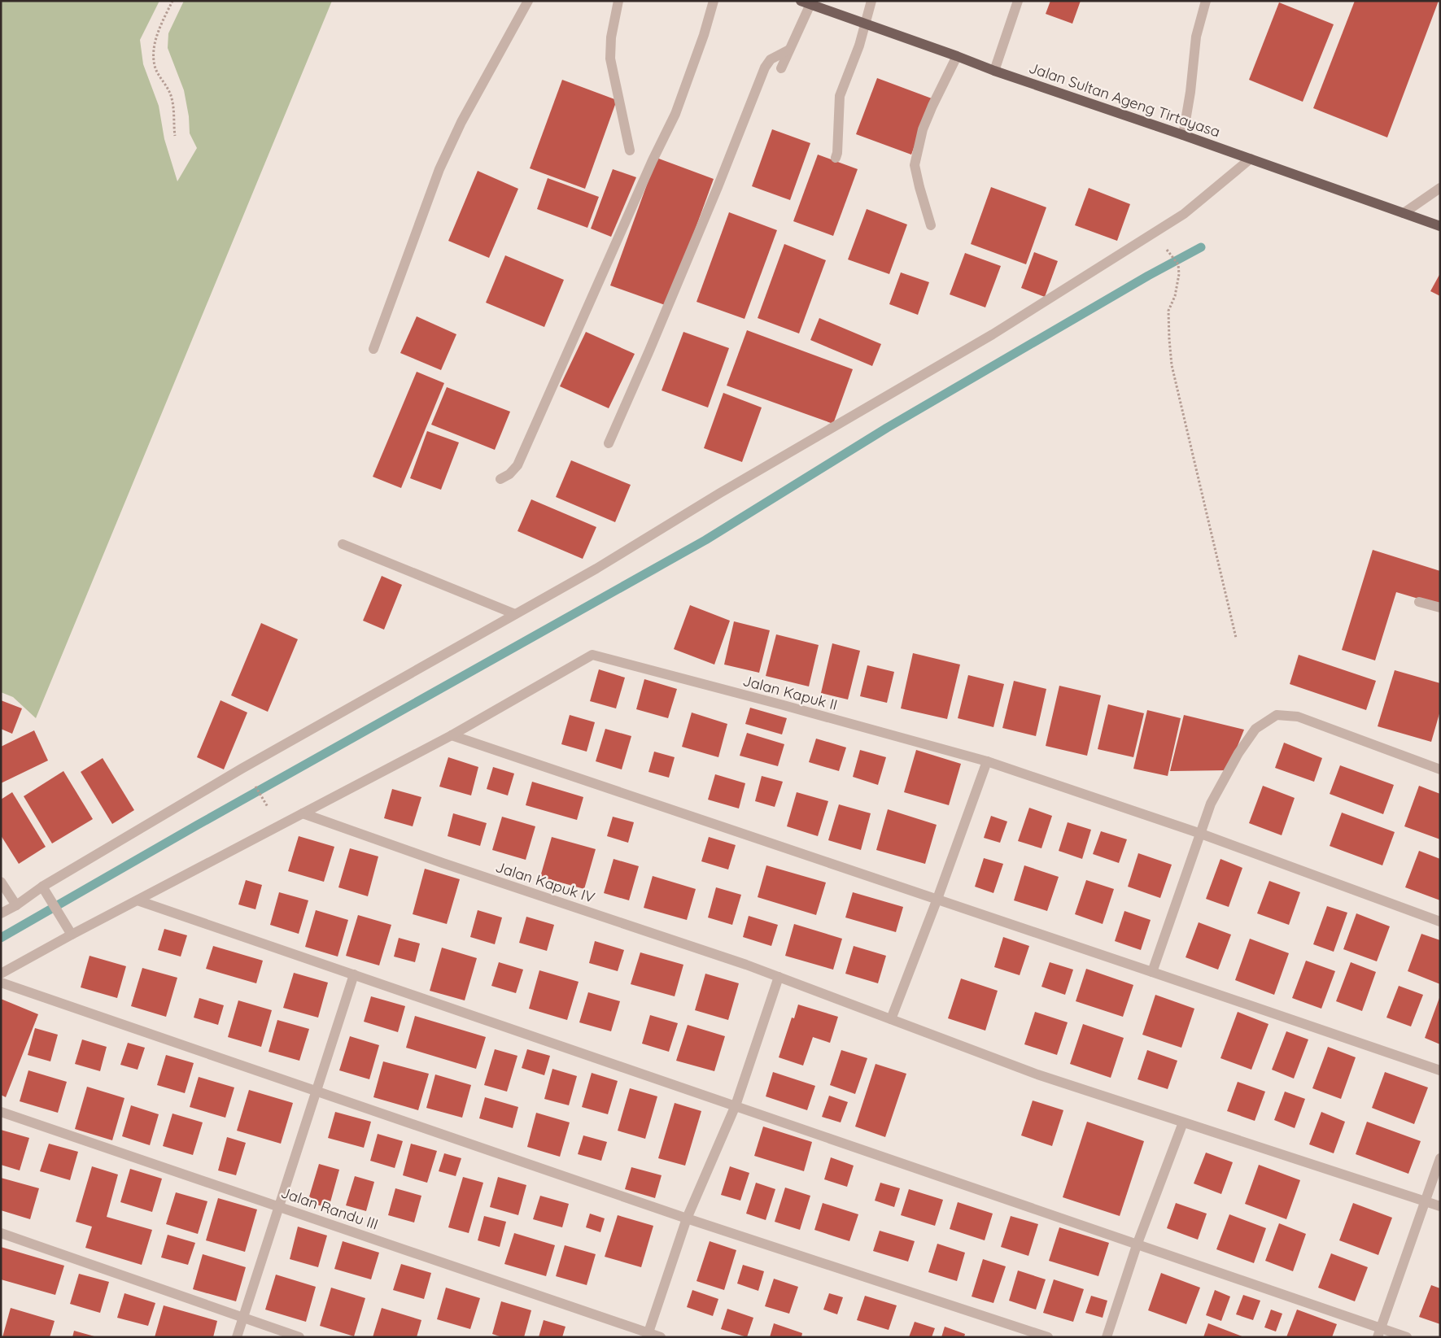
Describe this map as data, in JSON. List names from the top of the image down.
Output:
{
  "streets": {
    "main road": ["Jalan Sultan Ageng Tirtayasa"],
    "street": ["Jalan Kapuk II", "Jalan Kapuk IV", "Jalan Randu III"]
  }
}
